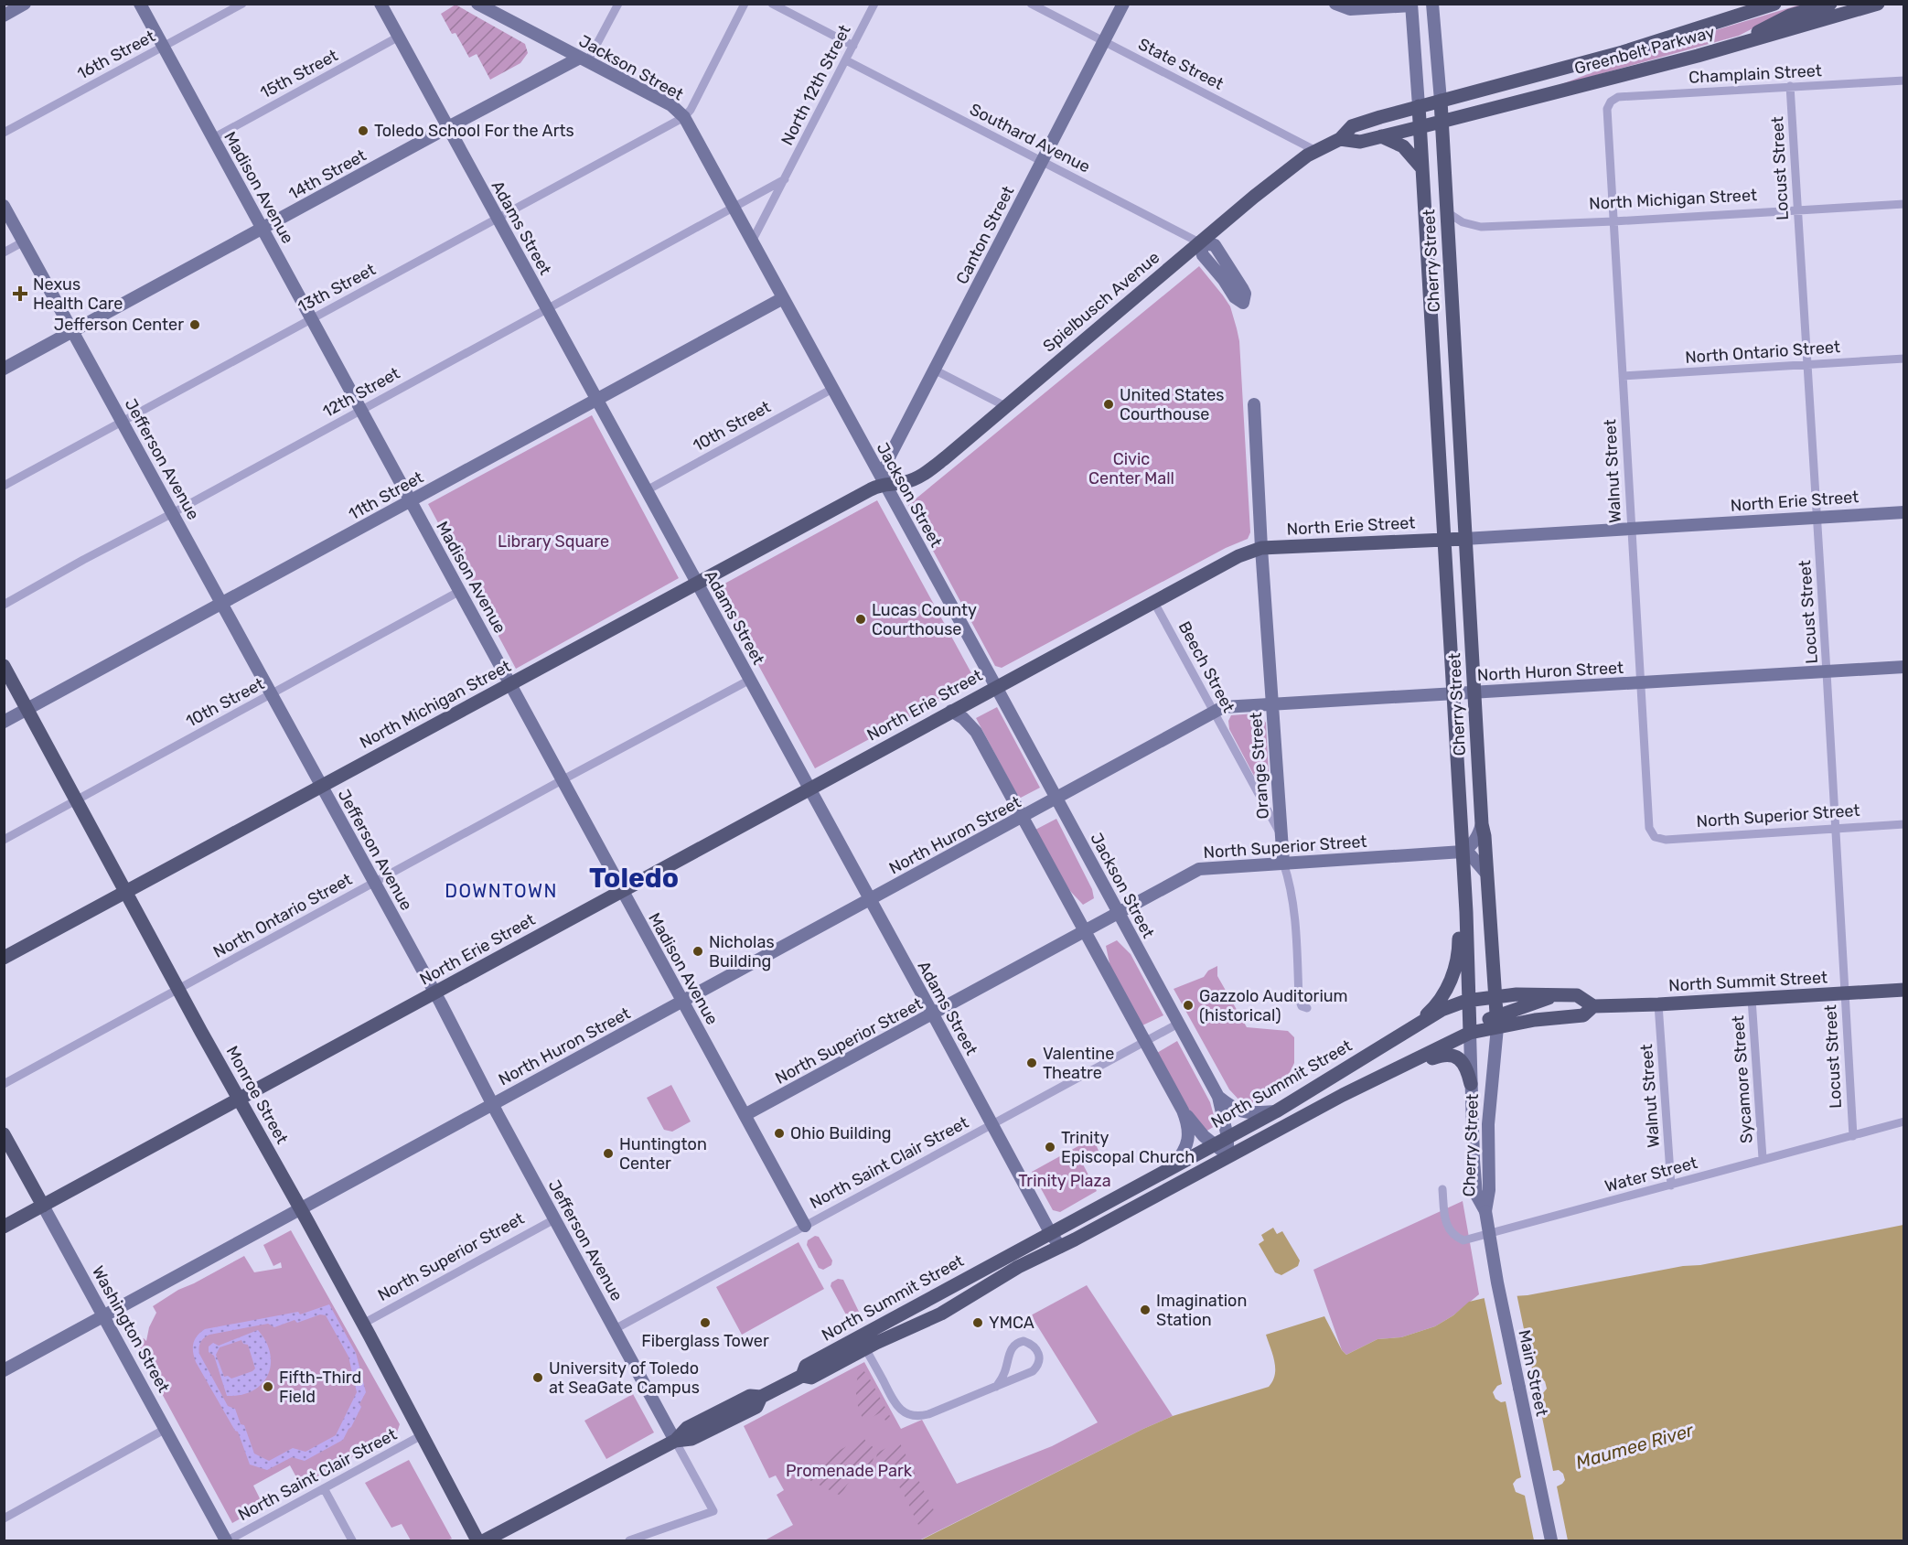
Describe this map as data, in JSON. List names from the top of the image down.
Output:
{
  "streets": {
    "main road": [
      "Greenbelt Parkway",
      "North Michigan Street",
      "Cherry Street",
      "Spielbusch Avenue",
      "North Erie Street",
      "North Summit Street",
      "Monroe Street",
      "Washington Street"
    ],
    "street": [
      "16th Street",
      "State Street",
      "Jackson Street",
      "15th Street",
      "Champlain Street",
      "North 12th Street",
      "Southard Avenue",
      "Locust Street",
      "14th Street",
      "Madison Avenue",
      "Adams Street",
      "Canton Street",
      "13th Street",
      "North Ontario Street",
      "12th Street",
      "10th Street",
      "Jefferson Avenue",
      "Walnut Street",
      "11th Street",
      "Beech Street",
      "North Huron Street",
      "Orange Street",
      "North Superior Street",
      "Sycamore Street",
      "North Saint Clair Street",
      "Water Street",
      "Main Street"
    ]
  },
  "crossings": [
    ["Greenbelt Parkway", "Cherry Street"],
    ["Greenbelt Parkway", "Spielbusch Avenue"],
    ["16th Street", "Madison Avenue"],
    ["State Street", "Canton Street"],
    ["State Street", "Spielbusch Avenue"],
    ["Jackson Street", "North 12th Street"],
    ["Jackson Street", "14th Street"],
    ["Jackson Street", "North Michigan Street"],
    ["Jackson Street", "Canton Street"],
    ["Jackson Street", "13th Street"],
    ["Jackson Street", "Spielbusch Avenue"],
    ["Jackson Street", "12th Street"],
    ["Jackson Street", "10th Street"],
    ["Jackson Street", "11th Street"],
    ["Jackson Street", "North Erie Street"],
    ["Jackson Street", "North Huron Street"],
    ["Jackson Street", "North Superior Street"],
    ["Jackson Street", "North Summit Street"],
    ["Jackson Street", "North Saint Clair Street"],
    ["15th Street", "Madison Avenue"],
    ["15th Street", "Adams Street"],
    ["Champlain Street", "Locust Street"],
    ["Champlain Street", "Walnut Street"],
    ["North 12th Street", "Southard Avenue"],
    ["Southard Avenue", "Canton Street"],
    ["Southard Avenue", "Spielbusch Avenue"],
    ["Locust Street", "North Michigan Street"],
    ["Locust Street", "North Ontario Street"],
    ["Locust Street", "North Erie Street"],
    ["Locust Street", "North Huron Street"],
    ["Locust Street", "North Superior Street"],
    ["Locust Street", "North Summit Street"],
    ["Locust Street", "Water Street"],
    ["14th Street", "Madison Avenue"],
    ["14th Street", "Adams Street"],
    ["14th Street", "Jefferson Avenue"],
    ["Madison Avenue", "North Michigan Street"],
    ["Madison Avenue", "13th Street"],
    ["Madison Avenue", "North Ontario Street"],
    ["Madison Avenue", "12th Street"],
    ["Madison Avenue", "10th Street"],
    ["Madison Avenue", "11th Street"],
    ["Madison Avenue", "North Erie Street"],
    ["Madison Avenue", "North Huron Street"],
    ["Madison Avenue", "North Superior Street"],
    ["Madison Avenue", "North Saint Clair Street"],
    ["North Michigan Street", "Adams Street"],
    ["North Michigan Street", "Canton Street"],
    ["North Michigan Street", "Cherry Street"],
    ["North Michigan Street", "Spielbusch Avenue"],
    ["North Michigan Street", "Jefferson Avenue"],
    ["North Michigan Street", "Walnut Street"],
    ["North Michigan Street", "Monroe Street"],
    ["Adams Street", "13th Street"],
    ["Adams Street", "North Ontario Street"],
    ["Adams Street", "12th Street"],
    ["Adams Street", "10th Street"],
    ["Adams Street", "11th Street"],
    ["Adams Street", "North Erie Street"],
    ["Adams Street", "North Huron Street"],
    ["Adams Street", "North Superior Street"],
    ["Adams Street", "North Summit Street"],
    ["Adams Street", "North Saint Clair Street"],
    ["Canton Street", "Spielbusch Avenue"],
    ["Cherry Street", "Spielbusch Avenue"],
    ["Cherry Street", "North Erie Street"],
    ["Cherry Street", "North Huron Street"],
    ["Cherry Street", "North Superior Street"],
    ["Cherry Street", "North Summit Street"],
    ["Cherry Street", "Main Street"],
    ["13th Street", "Jefferson Avenue"],
    ["North Ontario Street", "Jefferson Avenue"],
    ["North Ontario Street", "Walnut Street"],
    ["North Ontario Street", "Monroe Street"],
    ["12th Street", "Jefferson Avenue"],
    ["10th Street", "Jefferson Avenue"],
    ["10th Street", "Monroe Street"],
    ["Jefferson Avenue", "11th Street"],
    ["Jefferson Avenue", "North Erie Street"],
    ["Jefferson Avenue", "North Huron Street"],
    ["Jefferson Avenue", "North Superior Street"],
    ["Jefferson Avenue", "North Summit Street"],
    ["Jefferson Avenue", "North Saint Clair Street"],
    ["Walnut Street", "North Erie Street"],
    ["Walnut Street", "North Huron Street"],
    ["Walnut Street", "North Superior Street"],
    ["Walnut Street", "North Summit Street"],
    ["Walnut Street", "Water Street"],
    ["11th Street", "Monroe Street"],
    ["North Erie Street", "Beech Street"],
    ["North Erie Street", "Orange Street"],
    ["North Erie Street", "Monroe Street"],
    ["North Erie Street", "Washington Street"],
    ["Beech Street", "North Huron Street"],
    ["Beech Street", "Orange Street"],
    ["North Huron Street", "Orange Street"],
    ["North Huron Street", "Monroe Street"],
    ["North Huron Street", "Washington Street"],
    ["Orange Street", "North Superior Street"],
    ["North Superior Street", "Monroe Street"],
    ["North Summit Street", "Sycamore Street"],
    ["Sycamore Street", "Water Street"],
    ["Monroe Street", "North Saint Clair Street"],
    ["North Saint Clair Street", "Washington Street"]
  ],
  "districts": ["Toledo", "DOWNTOWN"],
  "water": ["Maumee River"],
  "parks": [
    "Civic Center Mall",
    "Library Square",
    "Trinity Plaza",
    "Promenade Park"
  ],
  "places": {
    "other": [
      "Toledo School For the Arts",
      "Jefferson Center",
      "United States Courthouse",
      "Lucas County Courthouse",
      "Nicholas Building",
      "Gazzolo Auditorium (historical)",
      "Valentine Theatre",
      "Ohio Building",
      "Trinity Episcopal Church",
      "Huntington Center",
      "Imagination Station",
      "Fiberglass Tower",
      "YMCA",
      "University of Toledo at SeaGate Campus",
      "Fifth-Third Field"
    ],
    "health": ["Nexus Health Care"]
  }
}
